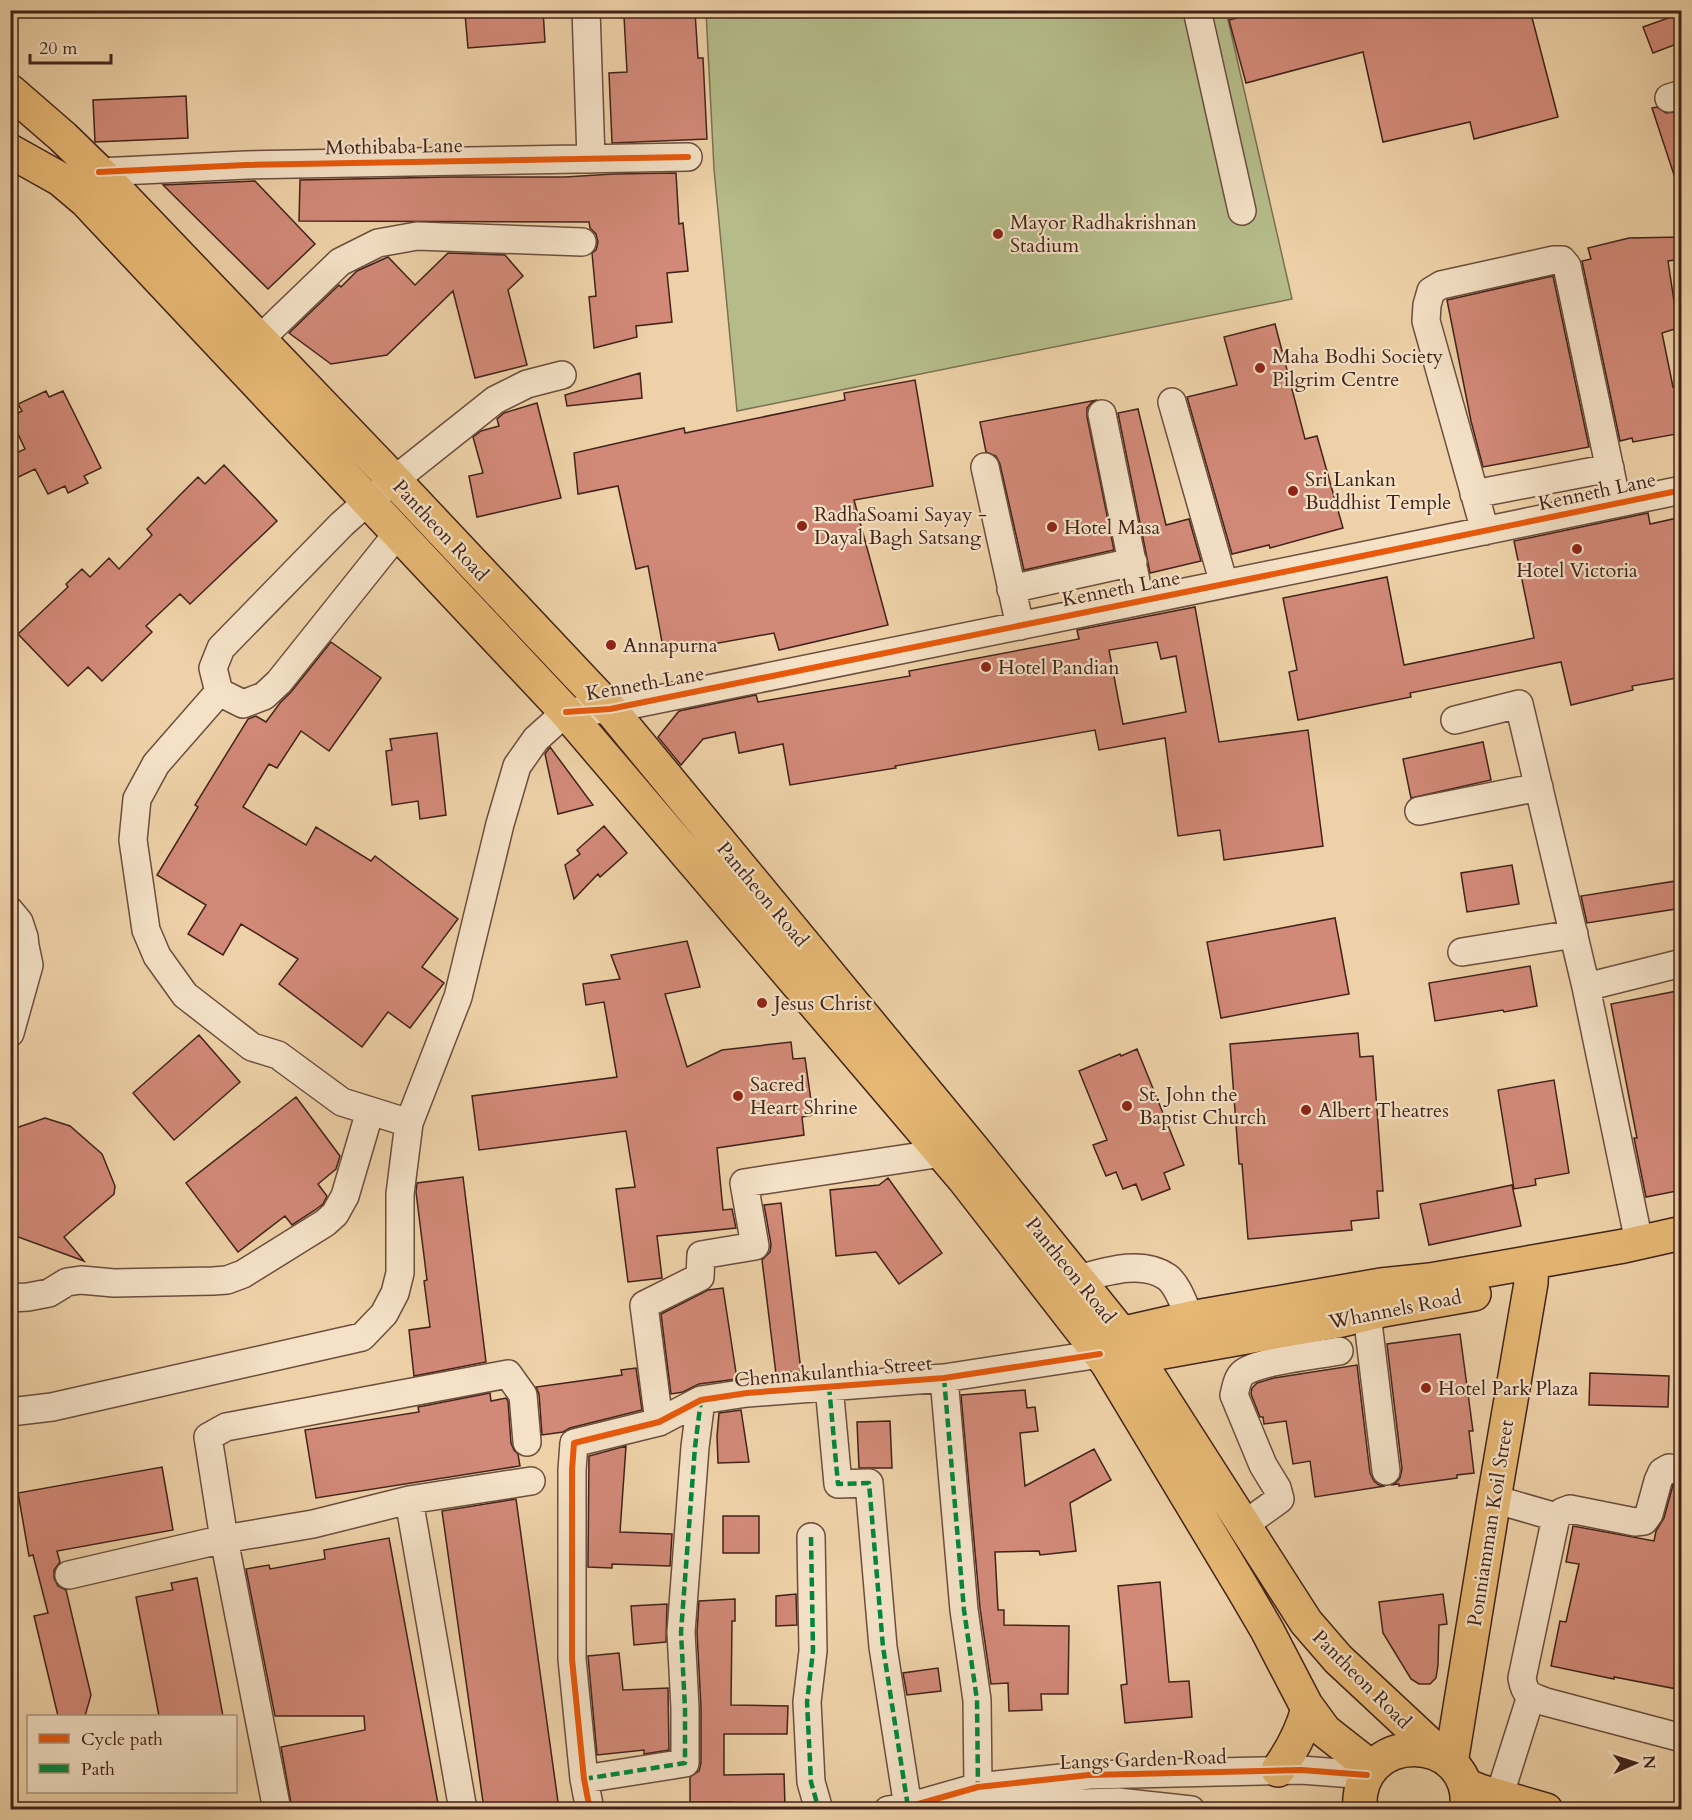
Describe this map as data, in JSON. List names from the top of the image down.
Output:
{
  "streets": {
    "main road": ["Pantheon Road", "Whannels Road", "Ponniamman Koil Street"],
    "street": [
      "Mothibaba Lane",
      "Kenneth Lane",
      "Chennakulanthia Street",
      "Langs Garden Road"
    ]
  },
  "crossings": [
    ["Mothibaba Lane", "Pantheon Road"],
    ["Kenneth Lane", "Pantheon Road"],
    ["Pantheon Road", "Whannels Road"],
    ["Pantheon Road", "Chennakulanthia Street"],
    ["Pantheon Road", "Ponniamman Koil Street"],
    ["Pantheon Road", "Langs Garden Road"],
    ["Whannels Road", "Chennakulanthia Street"],
    ["Whannels Road", "Ponniamman Koil Street"]
  ],
  "places": [
    "Mayor Radhakrishnan Stadium",
    "Maha Bodhi Society Pilgrim Centre",
    "Sri Lankan Buddhist Temple",
    "RadhaSoami Sayay - Dayal Bagh Satsang",
    "Hotel Masa",
    "Hotel Victoria",
    "Annapurna",
    "Hotel Pandian",
    "Jesus Christ",
    "Sacred Heart Shrine",
    "St. John the Baptist Church",
    "Albert Theatres",
    "Hotel Park Plaza"
  ],
  "legend": ["Cycle path", "Path"],
  "scale_bar": "20 m",
  "north": "right"
}
